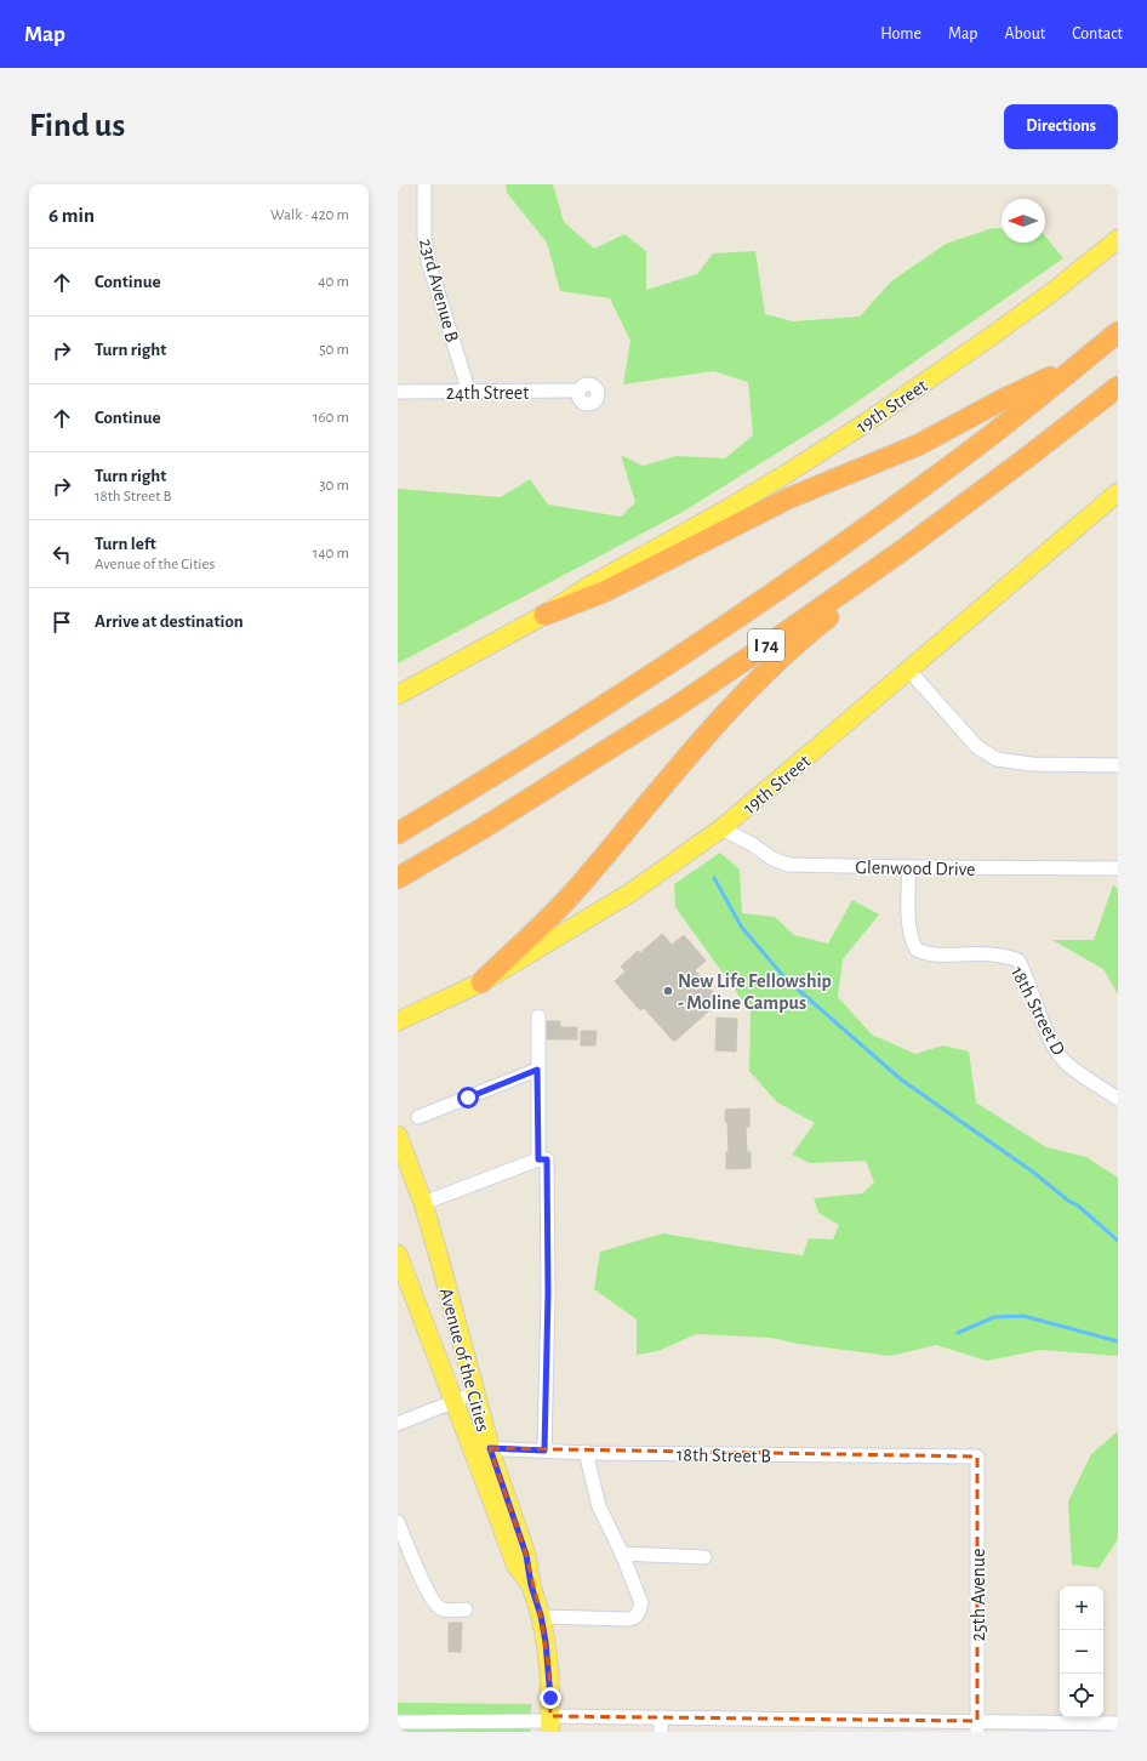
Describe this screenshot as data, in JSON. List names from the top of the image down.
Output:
{
  "streets": {
    "highway": ["I 74"],
    "main road": ["19th Street", "Avenue of the Cities"],
    "street": [
      "23rd Avenue B",
      "24th Street",
      "Glenwood Drive",
      "18th Street D",
      "18th Street B",
      "25th Avenue"
    ]
  },
  "crossings": [
    ["23rd Avenue B", "24th Street"],
    ["19th Street", "Glenwood Drive"],
    ["Glenwood Drive", "18th Street D"],
    ["Avenue of the Cities", "18th Street B"],
    ["18th Street B", "25th Avenue"]
  ],
  "places": ["New Life Fellowship - Moline Campus"],
  "north": "left",
  "page": {
    "header": "Map",
    "nav": [
      "Home",
      "Map",
      "About",
      "Contact"
    ],
    "buttons": "Directions",
    "title": "Find us",
    "heading": ["6 min", "Walk · 420 m"],
    "list": [
      ["Continue", "40 m"],
      ["Turn right", "50 m"],
      ["Continue", "160 m"],
      ["Turn right", "18th Street B", "30 m"],
      ["Turn left", "Avenue of the Cities", "140 m"],
      "Arrive at destination"
    ],
    "map_buttons": ["+", "−"]
  }
}
